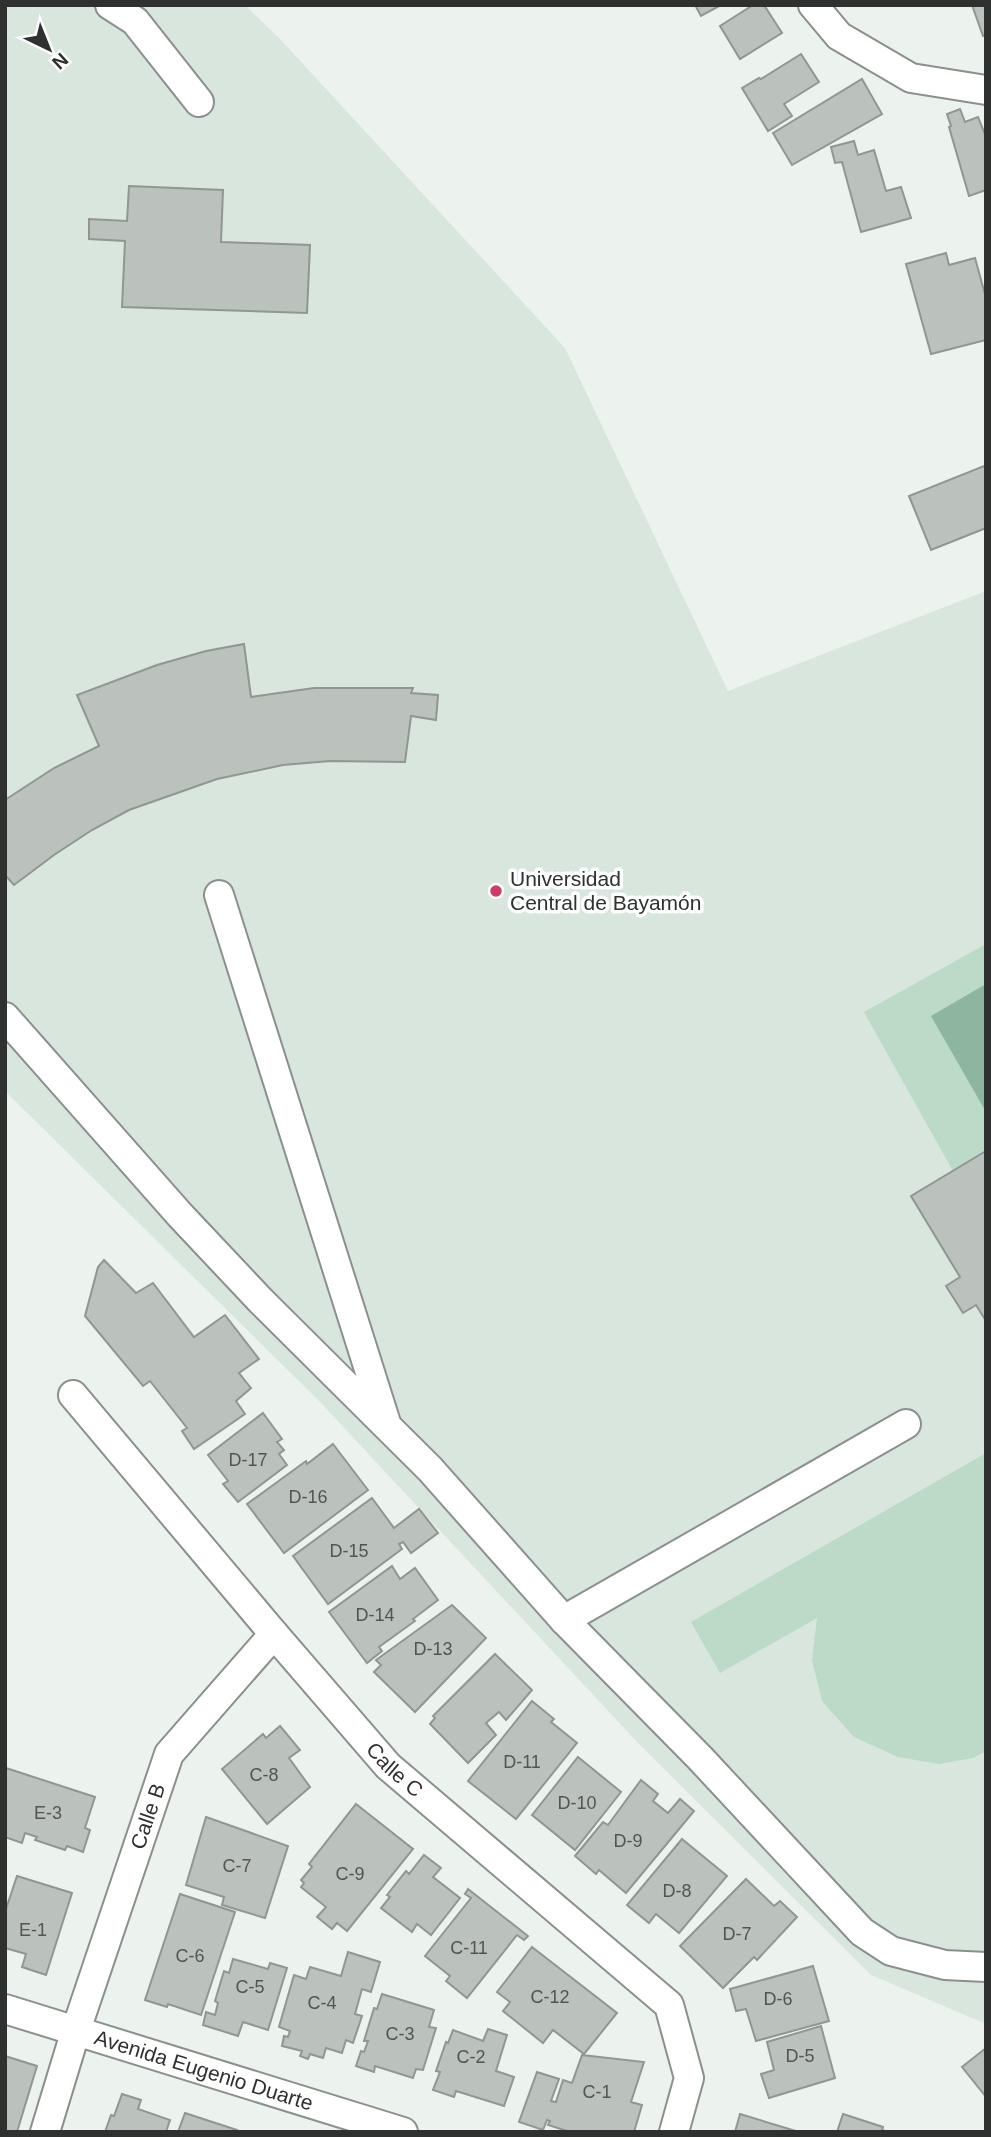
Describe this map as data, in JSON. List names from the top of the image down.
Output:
{
  "streets": {
    "street": ["Calle C", "Calle B", "Avenida Eugenio Duarte"]
  },
  "crossings": [
    ["Calle C", "Calle B"],
    ["Calle B", "Avenida Eugenio Duarte"]
  ],
  "places": ["Universidad Central de Bayamón"],
  "house_numbers": [
    "D-17",
    "D-16",
    "D-15",
    "D-14",
    "D-13",
    "D-11",
    "C-8",
    "D-10",
    "E-3",
    "D-9",
    "C-7",
    "C-9",
    "D-8",
    "E-1",
    "D-7",
    "C-11",
    "C-6",
    "C-5",
    "C-12",
    "D-6",
    "C-4",
    "C-3",
    "D-5",
    "C-2",
    "C-1"
  ],
  "north": "bottom right"
}
